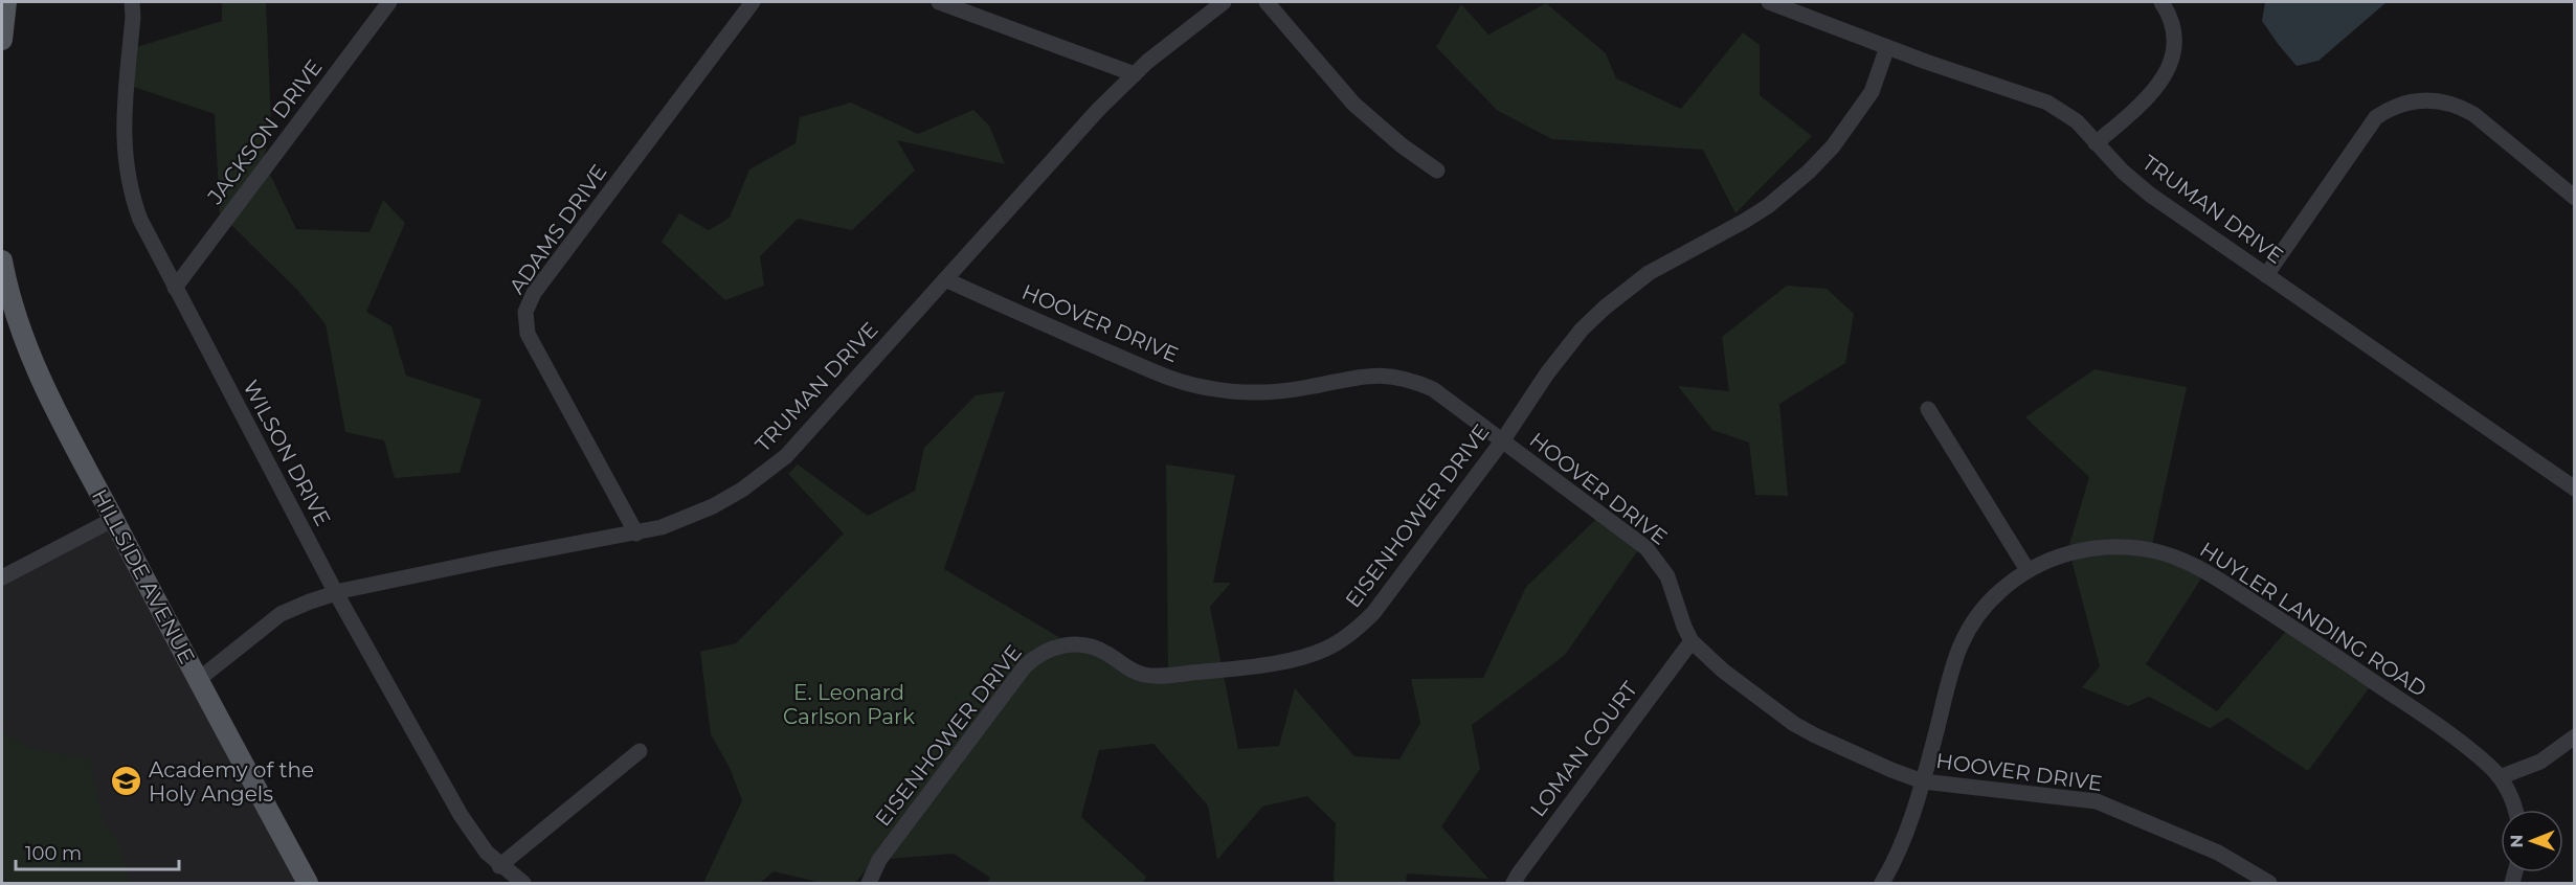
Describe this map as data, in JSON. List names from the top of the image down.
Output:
{
  "streets": {
    "main road": ["HILLSIDE AVENUE"],
    "street": [
      "JACKSON DRIVE",
      "TRUMAN DRIVE",
      "ADAMS DRIVE",
      "HOOVER DRIVE",
      "WILSON DRIVE",
      "EISENHOWER DRIVE",
      "HUYLER LANDING ROAD",
      "LOMAN COURT"
    ]
  },
  "crossings": [
    ["JACKSON DRIVE", "WILSON DRIVE"],
    ["TRUMAN DRIVE", "ADAMS DRIVE"],
    ["TRUMAN DRIVE", "HOOVER DRIVE"],
    ["TRUMAN DRIVE", "WILSON DRIVE"],
    ["TRUMAN DRIVE", "EISENHOWER DRIVE"],
    ["TRUMAN DRIVE", "HILLSIDE AVENUE"],
    ["HOOVER DRIVE", "EISENHOWER DRIVE"],
    ["HOOVER DRIVE", "HUYLER LANDING ROAD"],
    ["HOOVER DRIVE", "LOMAN COURT"]
  ],
  "parks": ["E. Leonard Carlson Park"],
  "places": {
    "school or university": ["Academy of the Holy Angels"]
  },
  "scale_bar": "100 m",
  "north": "left"
}
